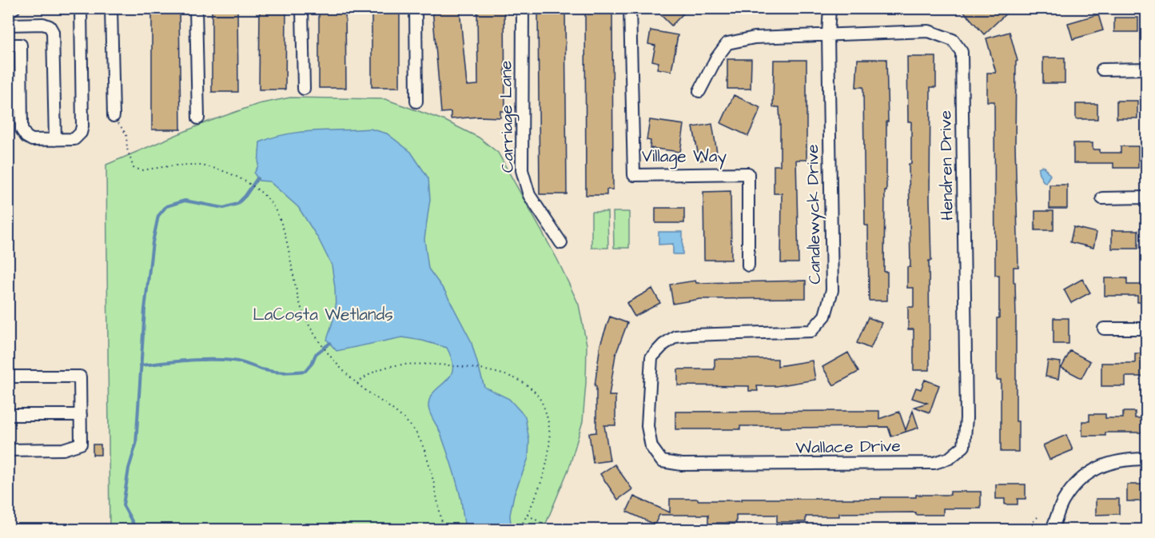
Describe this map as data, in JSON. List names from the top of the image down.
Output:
{
  "streets": {
    "street": [
      "Carriage Lane",
      "Village Way",
      "Hendren Drive",
      "Candlewyck Drive",
      "Wallace Drive"
    ]
  },
  "crossings": [
    ["Hendren Drive", "Candlewyck Drive"],
    ["Hendren Drive", "Wallace Drive"],
    ["Candlewyck Drive", "Wallace Drive"]
  ],
  "parks": ["LaCosta Wetlands"]
}
